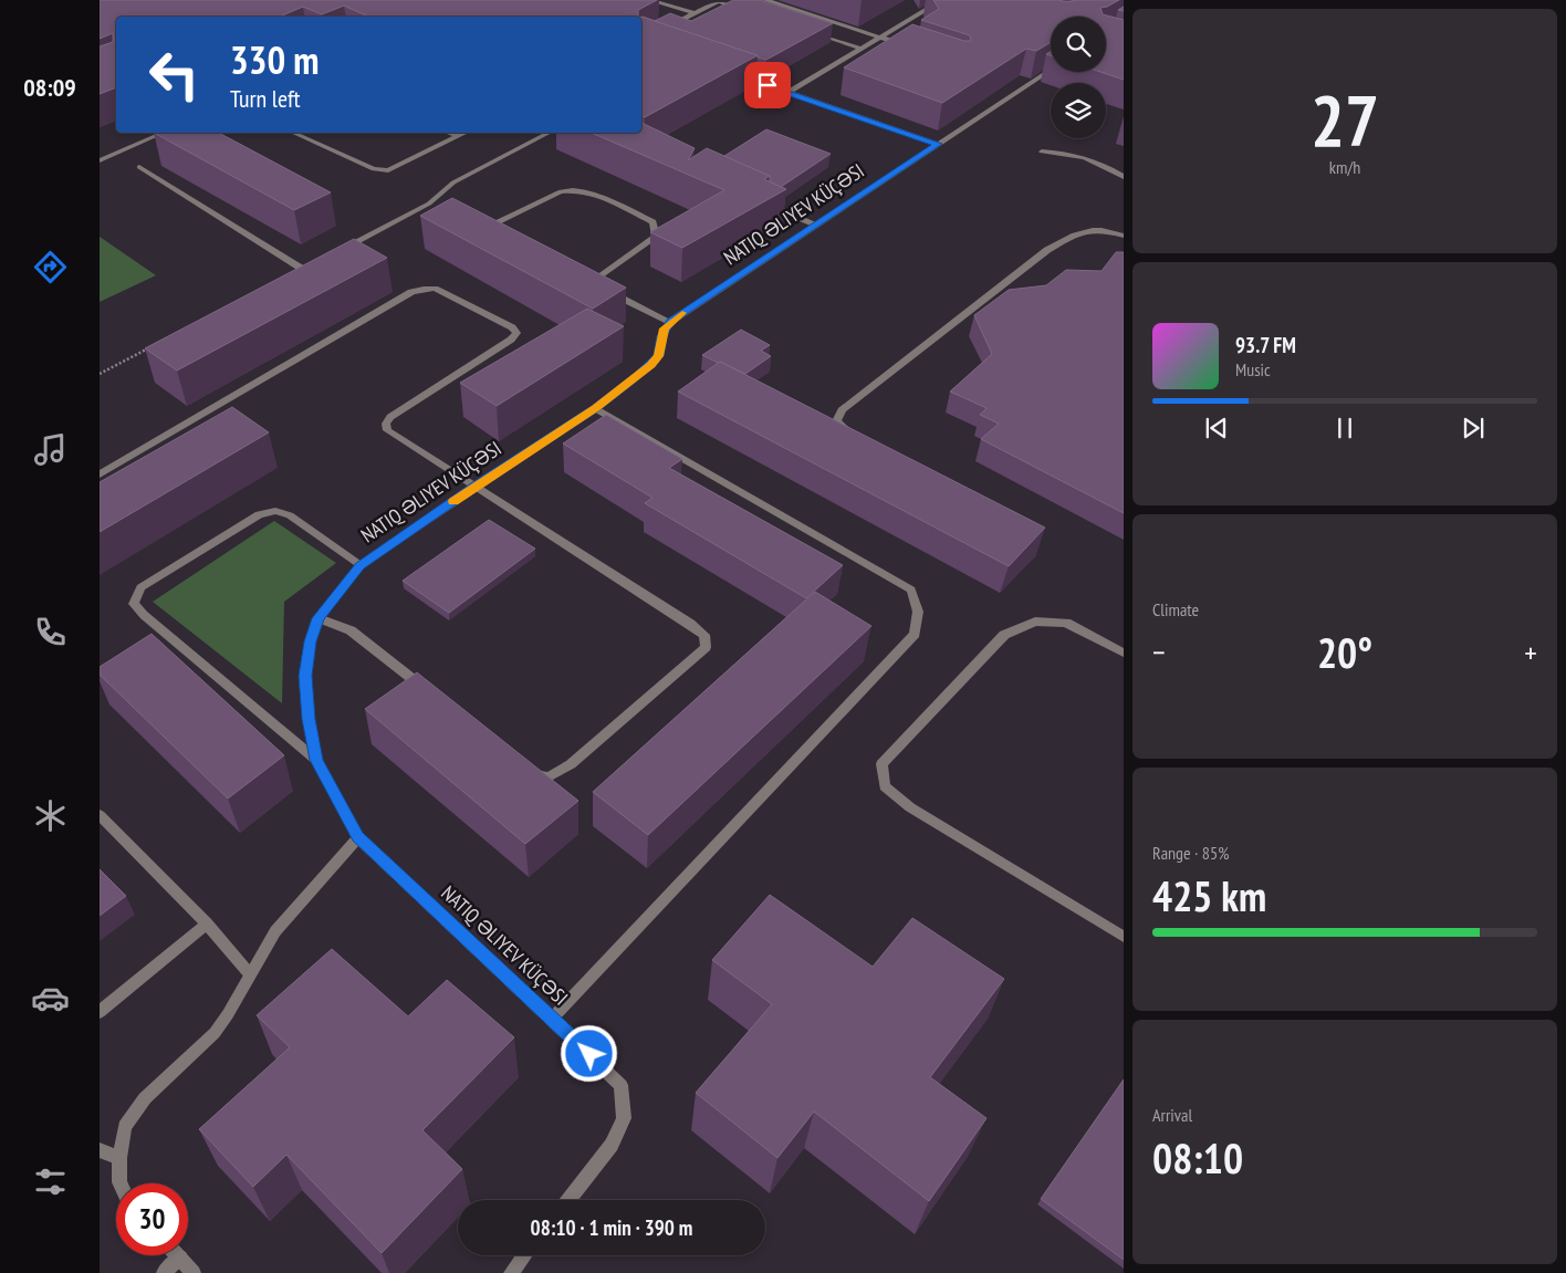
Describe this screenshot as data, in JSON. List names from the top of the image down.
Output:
{
  "streets": {
    "street": ["NATIQ ƏLIYEV KÜÇƏSI"]
  },
  "page": {
    "tabs": "08:09",
    "tile": [
      ["27", "km/h"],
      "Climate",
      ["Range · 85%", "425 km"],
      ["Arrival", "08:10"]
    ],
    "turn": ["330 m", "Turn left"],
    "song": ["93.7 FM", "Music"],
    "heat": ["−", "20°", "+"],
    "limit": "30",
    "trip": "08:10 · 1 min · 390 m"
  }
}
